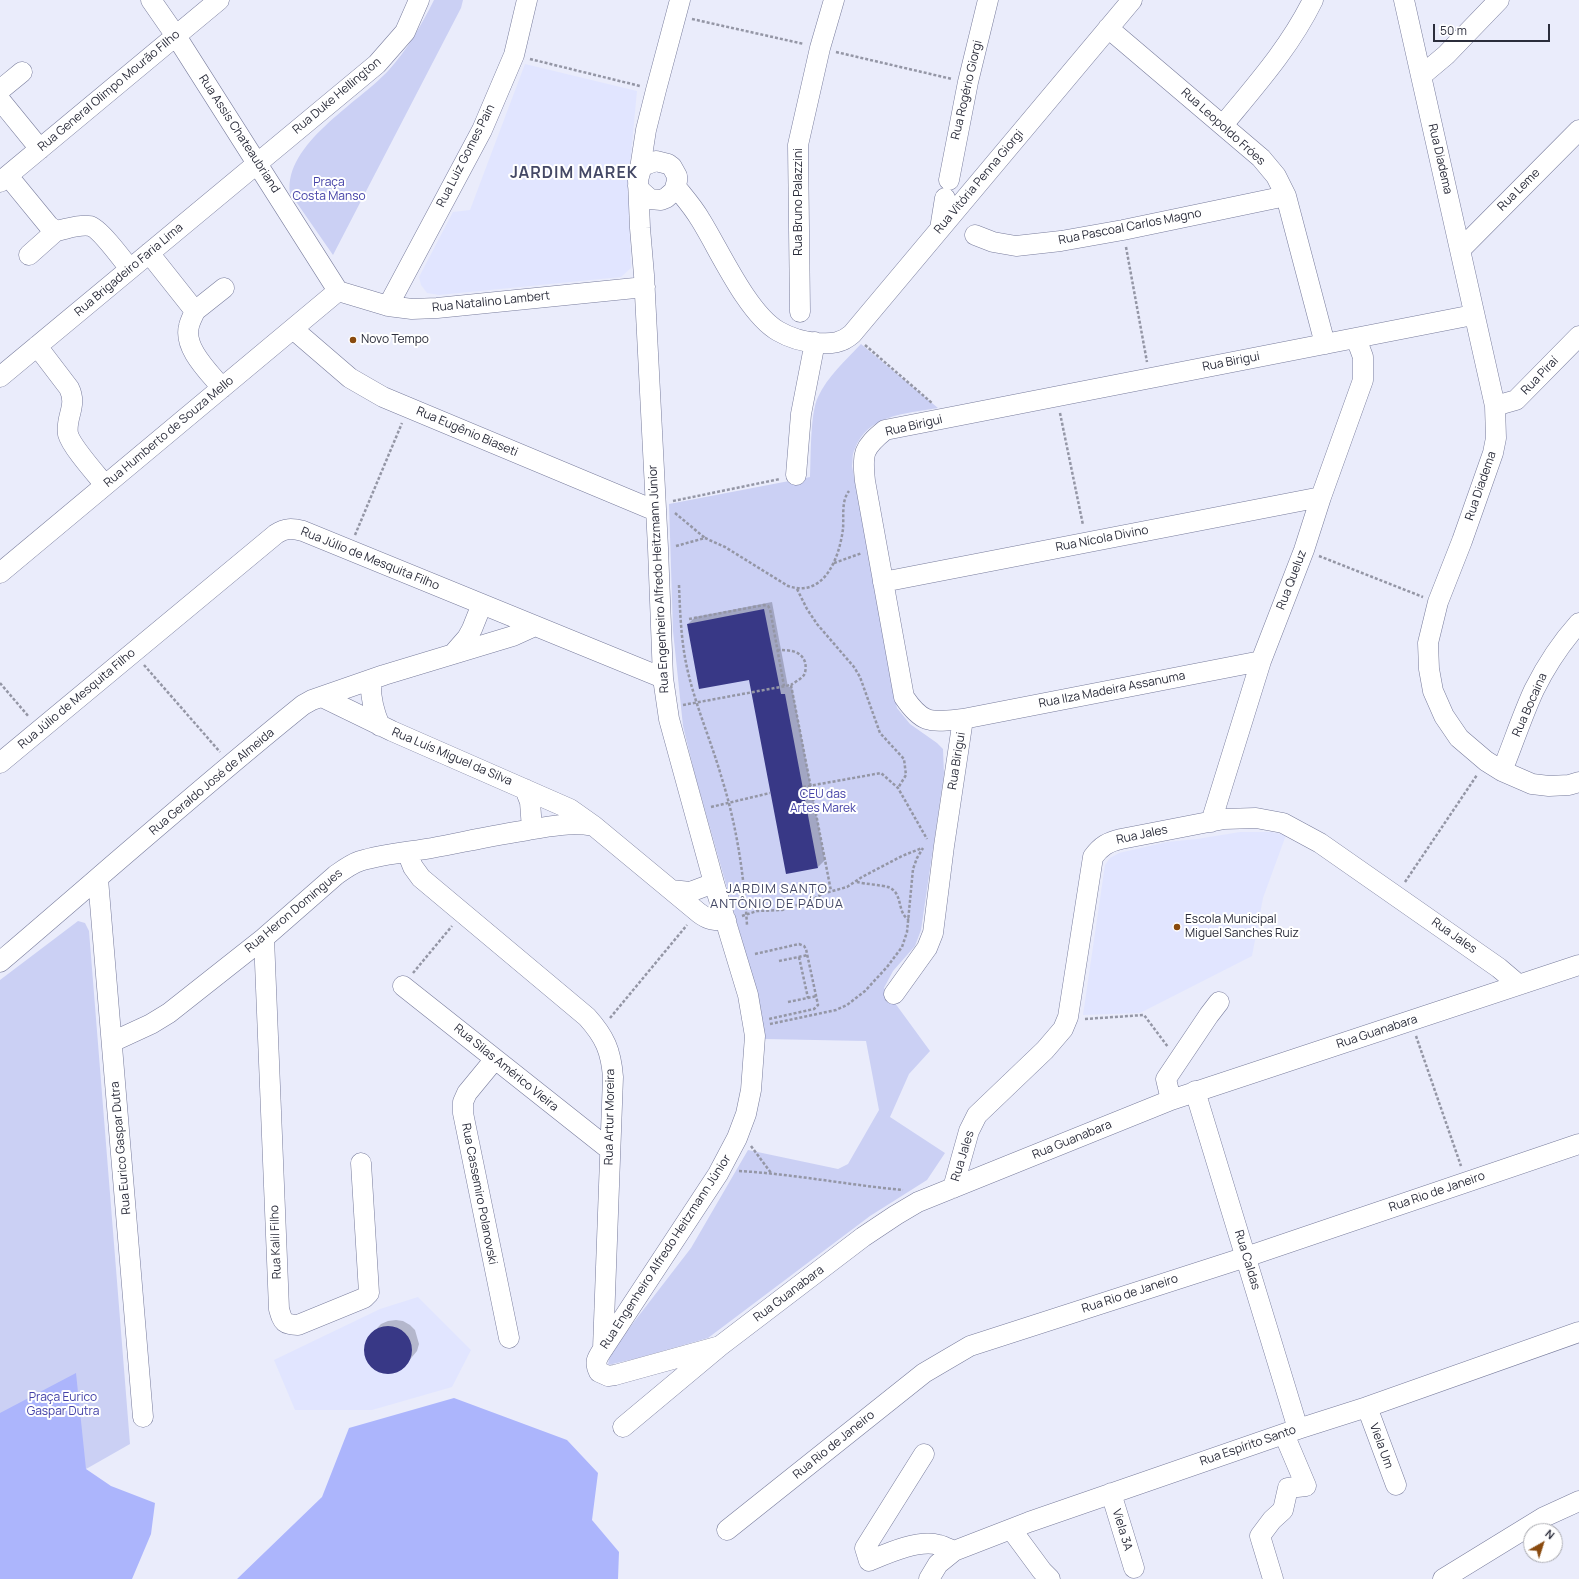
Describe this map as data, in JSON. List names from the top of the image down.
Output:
{
  "streets": {
    "street": [
      "Rua Rogério Giorgi",
      "Rua General Olimpo Mourão Filho",
      "Rua Duke Hellington",
      "Rua Leopoldo Fróes",
      "Rua Assis Chateaubriand",
      "Rua Luiz Gomes Pain",
      "Rua Diadema",
      "Rua Vitória Penna Giorgi",
      "Rua Leme",
      "Rua Bruno Palazzini",
      "Rua Pascoal Carlos Magno",
      "Rua Brigadeiro Faria Lima",
      "Rua Natalino Lambert",
      "Rua Birigui",
      "Rua Piraí",
      "Rua Humberto de Souza Mello",
      "Rua Eugênio Biaseti",
      "Rua Nícola Divino",
      "Rua Júlio de Mesquita Filho",
      "Rua Engenheiro Alfredo Heitzmann Júnior",
      "Rua Queluz",
      "Rua Ilza Madeira Assanuma",
      "Rua Bocaina",
      "Rua Luís Miguel da Silva",
      "Rua Geraldo José de Almeida",
      "Rua Jales",
      "Rua Heron Domingues",
      "Rua Guanabara",
      "Rua Silas Américo Vieira",
      "Rua Artur Moreira",
      "Rua Eurico Gaspar Dutra",
      "Rua Rio de Janeiro",
      "Rua Cassemiro Polanovski",
      "Rua Kalil Filho",
      "Rua Caldas",
      "Rua Espírito Santo",
      "Viela Um",
      "Viela 3A"
    ]
  },
  "crossings": [
    ["Rua Rogério Giorgi", "Rua Vitória Penna Giorgi"],
    ["Rua General Olimpo Mourão Filho", "Rua Assis Chateaubriand"],
    ["Rua Duke Hellington", "Rua Assis Chateaubriand"],
    ["Rua Duke Hellington", "Rua Brigadeiro Faria Lima"],
    ["Rua Leopoldo Fróes", "Rua Vitória Penna Giorgi"],
    ["Rua Leopoldo Fróes", "Rua Pascoal Carlos Magno"],
    ["Rua Leopoldo Fróes", "Rua Birigui"],
    ["Rua Assis Chateaubriand", "Rua Brigadeiro Faria Lima"],
    ["Rua Assis Chateaubriand", "Rua Natalino Lambert"],
    ["Rua Assis Chateaubriand", "Rua Humberto de Souza Mello"],
    ["Rua Luiz Gomes Pain", "Rua Natalino Lambert"],
    ["Rua Diadema", "Rua Leme"],
    ["Rua Diadema", "Rua Birigui"],
    ["Rua Diadema", "Rua Piraí"],
    ["Rua Diadema", "Rua Bocaina"],
    ["Rua Vitória Penna Giorgi", "Rua Engenheiro Alfredo Heitzmann Júnior"],
    ["Rua Natalino Lambert", "Rua Humberto de Souza Mello"],
    ["Rua Natalino Lambert", "Rua Engenheiro Alfredo Heitzmann Júnior"],
    ["Rua Birigui", "Rua Nícola Divino"],
    ["Rua Birigui", "Rua Queluz"],
    ["Rua Birigui", "Rua Ilza Madeira Assanuma"],
    ["Rua Humberto de Souza Mello", "Rua Eugênio Biaseti"],
    ["Rua Eugênio Biaseti", "Rua Engenheiro Alfredo Heitzmann Júnior"],
    ["Rua Nícola Divino", "Rua Queluz"],
    ["Rua Júlio de Mesquita Filho", "Rua Engenheiro Alfredo Heitzmann Júnior"],
    ["Rua Júlio de Mesquita Filho", "Rua Geraldo José de Almeida"],
    ["Rua Engenheiro Alfredo Heitzmann Júnior", "Rua Luís Miguel da Silva"],
    ["Rua Engenheiro Alfredo Heitzmann Júnior", "Rua Guanabara"],
    ["Rua Engenheiro Alfredo Heitzmann Júnior", "Rua Artur Moreira"],
    ["Rua Queluz", "Rua Ilza Madeira Assanuma"],
    ["Rua Queluz", "Rua Jales"],
    ["Rua Luís Miguel da Silva", "Rua Geraldo José de Almeida"],
    ["Rua Luís Miguel da Silva", "Rua Heron Domingues"],
    ["Rua Geraldo José de Almeida", "Rua Eurico Gaspar Dutra"],
    ["Rua Jales", "Rua Guanabara"],
    ["Rua Heron Domingues", "Rua Artur Moreira"],
    ["Rua Heron Domingues", "Rua Eurico Gaspar Dutra"],
    ["Rua Heron Domingues", "Rua Kalil Filho"],
    ["Rua Guanabara", "Rua Caldas"],
    ["Rua Silas Américo Vieira", "Rua Artur Moreira"],
    ["Rua Silas Américo Vieira", "Rua Cassemiro Polanovski"],
    ["Rua Rio de Janeiro", "Rua Caldas"],
    ["Rua Caldas", "Rua Espírito Santo"],
    ["Rua Espírito Santo", "Viela Um"],
    ["Rua Espírito Santo", "Viela 3A"]
  ],
  "districts": ["JARDIM MAREK", "JARDIM SANTO ANTÔNIO DE PÁDUA"],
  "parks": ["Praça Costa Manso", "CEU das Artes Marek", "Praça Eurico Gaspar Dutra"],
  "places": ["Novo Tempo", "Escola Municipal Miguel Sanches Ruiz"],
  "scale_bar": "50 m",
  "north": "top right"
}
